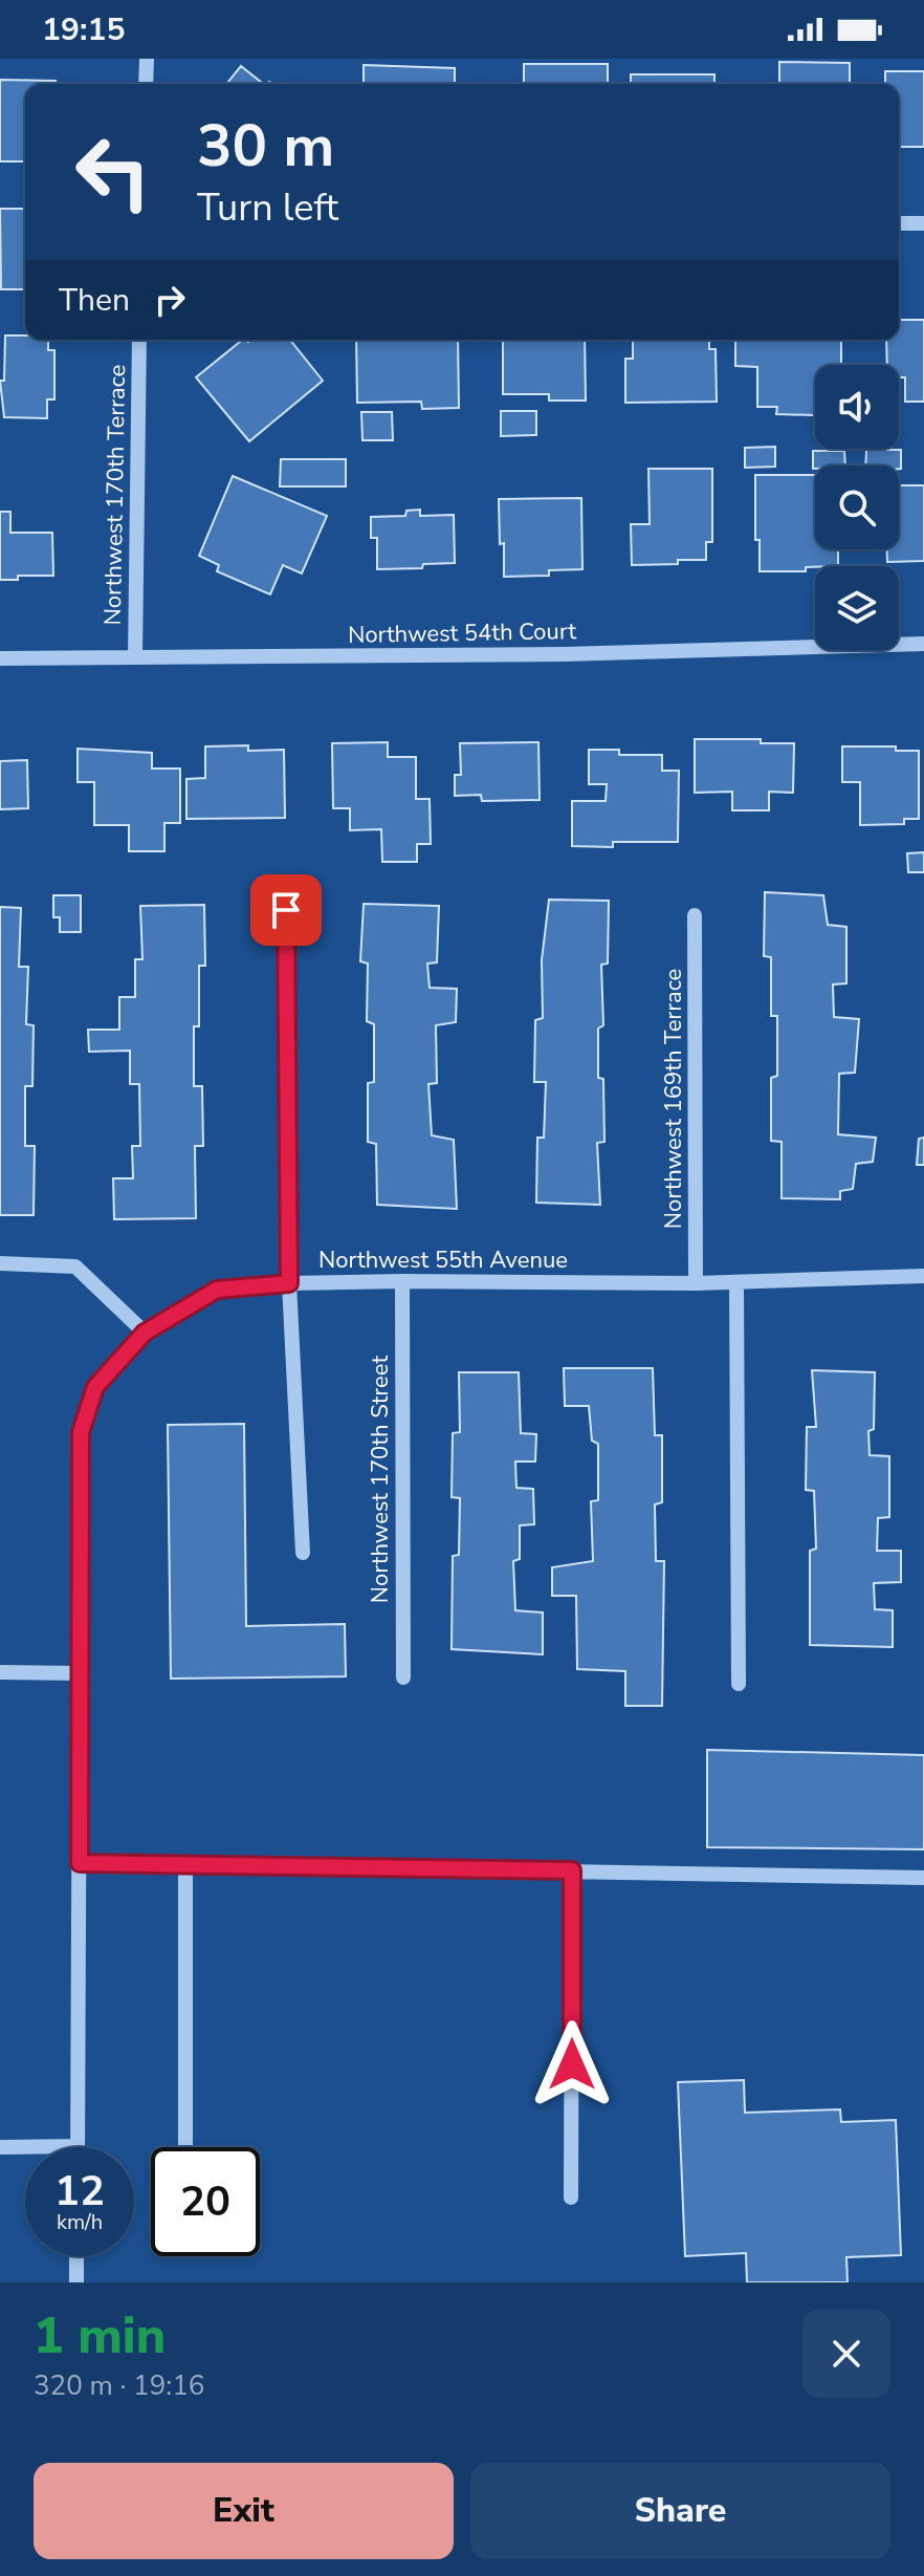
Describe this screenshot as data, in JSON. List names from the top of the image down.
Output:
{
  "streets": {
    "street": [
      "Northwest 170th Terrace",
      "Northwest 54th Court",
      "Northwest 169th Terrace",
      "Northwest 55th Avenue",
      "Northwest 170th Street"
    ]
  },
  "crossings": [
    ["Northwest 170th Terrace", "Northwest 54th Court"],
    ["Northwest 169th Terrace", "Northwest 55th Avenue"],
    ["Northwest 55th Avenue", "Northwest 170th Street"]
  ],
  "page": {
    "status": "19:15",
    "turn": ["30 m", "Turn left"],
    "then": "Then",
    "speed": "12 km/h",
    "limit": "20",
    "heading": ["1 min", "320 m · 19:16"],
    "buttons": ["Exit", "Share"]
  }
}
